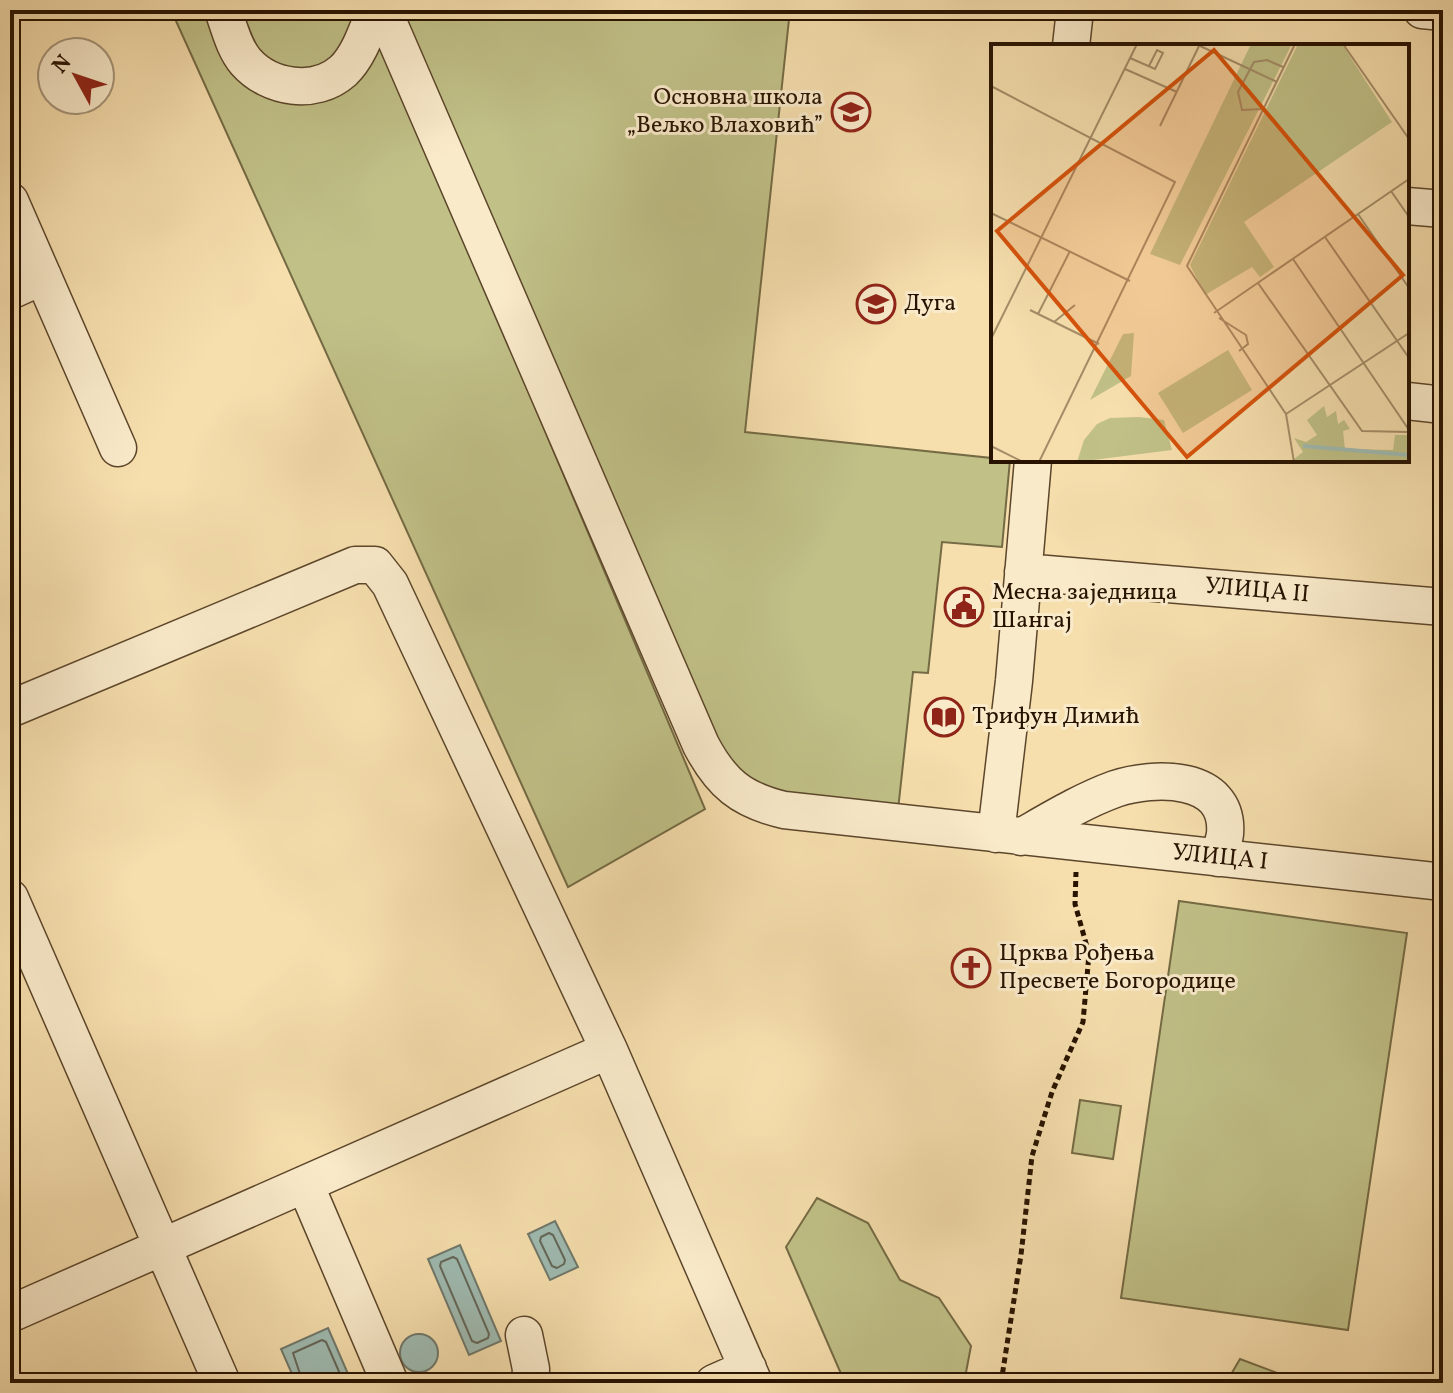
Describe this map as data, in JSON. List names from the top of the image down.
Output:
{
  "streets": {
    "street": ["УЛИЦА II", "УЛИЦА I"]
  },
  "places": {
    "school or university": ["Основна школа „Вељко Влаховић”", "Дуга"],
    "public building": ["Месна заједница Шангај"],
    "library": ["Трифун Димић"],
    "church": ["Црква Рођења Пресвете Богородице"]
  },
  "north": "top left"
}
